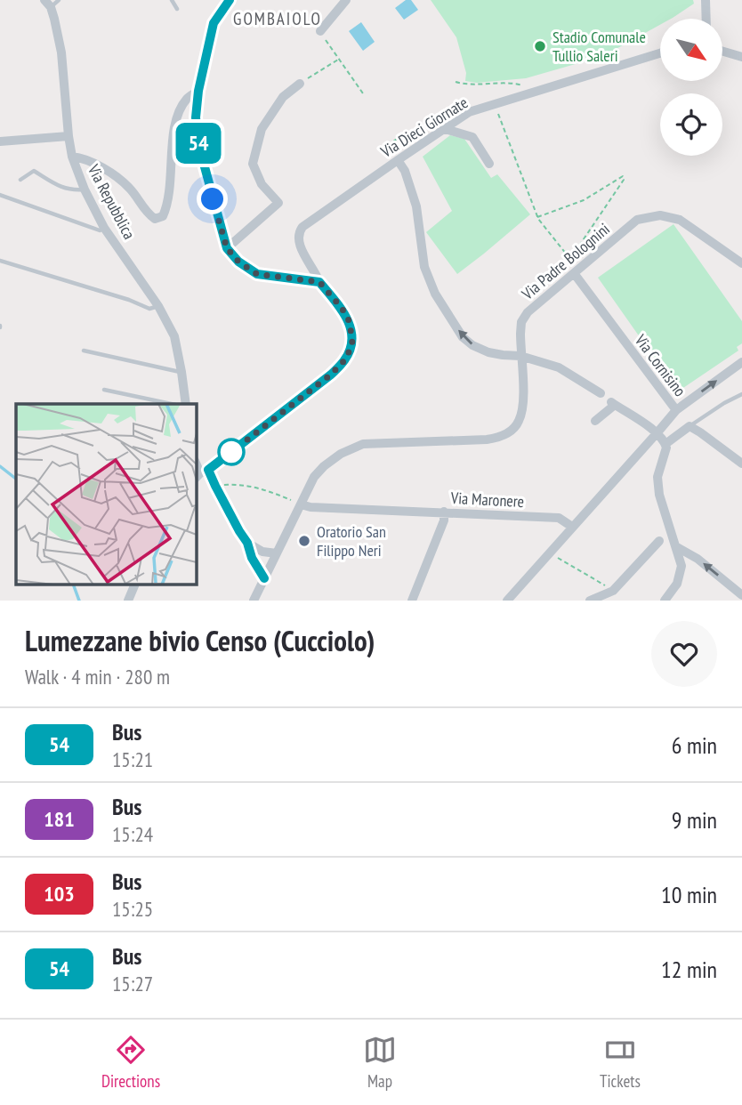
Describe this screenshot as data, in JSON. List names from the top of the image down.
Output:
{
  "streets": {
    "street": [
      "Via Dieci Giornate",
      "Via Repubblica",
      "Via Padre Bolognini",
      "Via Cornisino",
      "Via Maronere"
    ]
  },
  "crossings": [
    ["Via Padre Bolognini", "Via Cornisino"],
    ["Via Padre Bolognini", "Via Maronere"],
    ["Via Cornisino", "Via Maronere"]
  ],
  "districts": ["GOMBAIOLO"],
  "places": ["Stadio Comunale Tullio Saleri", "Oratorio San Filippo Neri"],
  "lines": ["bus line 54"],
  "north": "bottom right",
  "page": {
    "on_map": "54",
    "heading": ["Lumezzane bivio Censo (Cucciolo)", "Walk · 4 min · 280 m"],
    "list": [
      {
        "mark": "54",
        "name": "Bus",
        "note": "15:21",
        "value": "6 min"
      },
      {
        "mark": "181",
        "name": "Bus",
        "note": "15:24",
        "value": "9 min"
      },
      {
        "mark": "103",
        "name": "Bus",
        "note": "15:25",
        "value": "10 min"
      },
      {
        "mark": "54",
        "name": "Bus",
        "note": "15:27",
        "value": "12 min"
      }
    ],
    "tabs": ["Directions", "Map", "Tickets"]
  }
}
